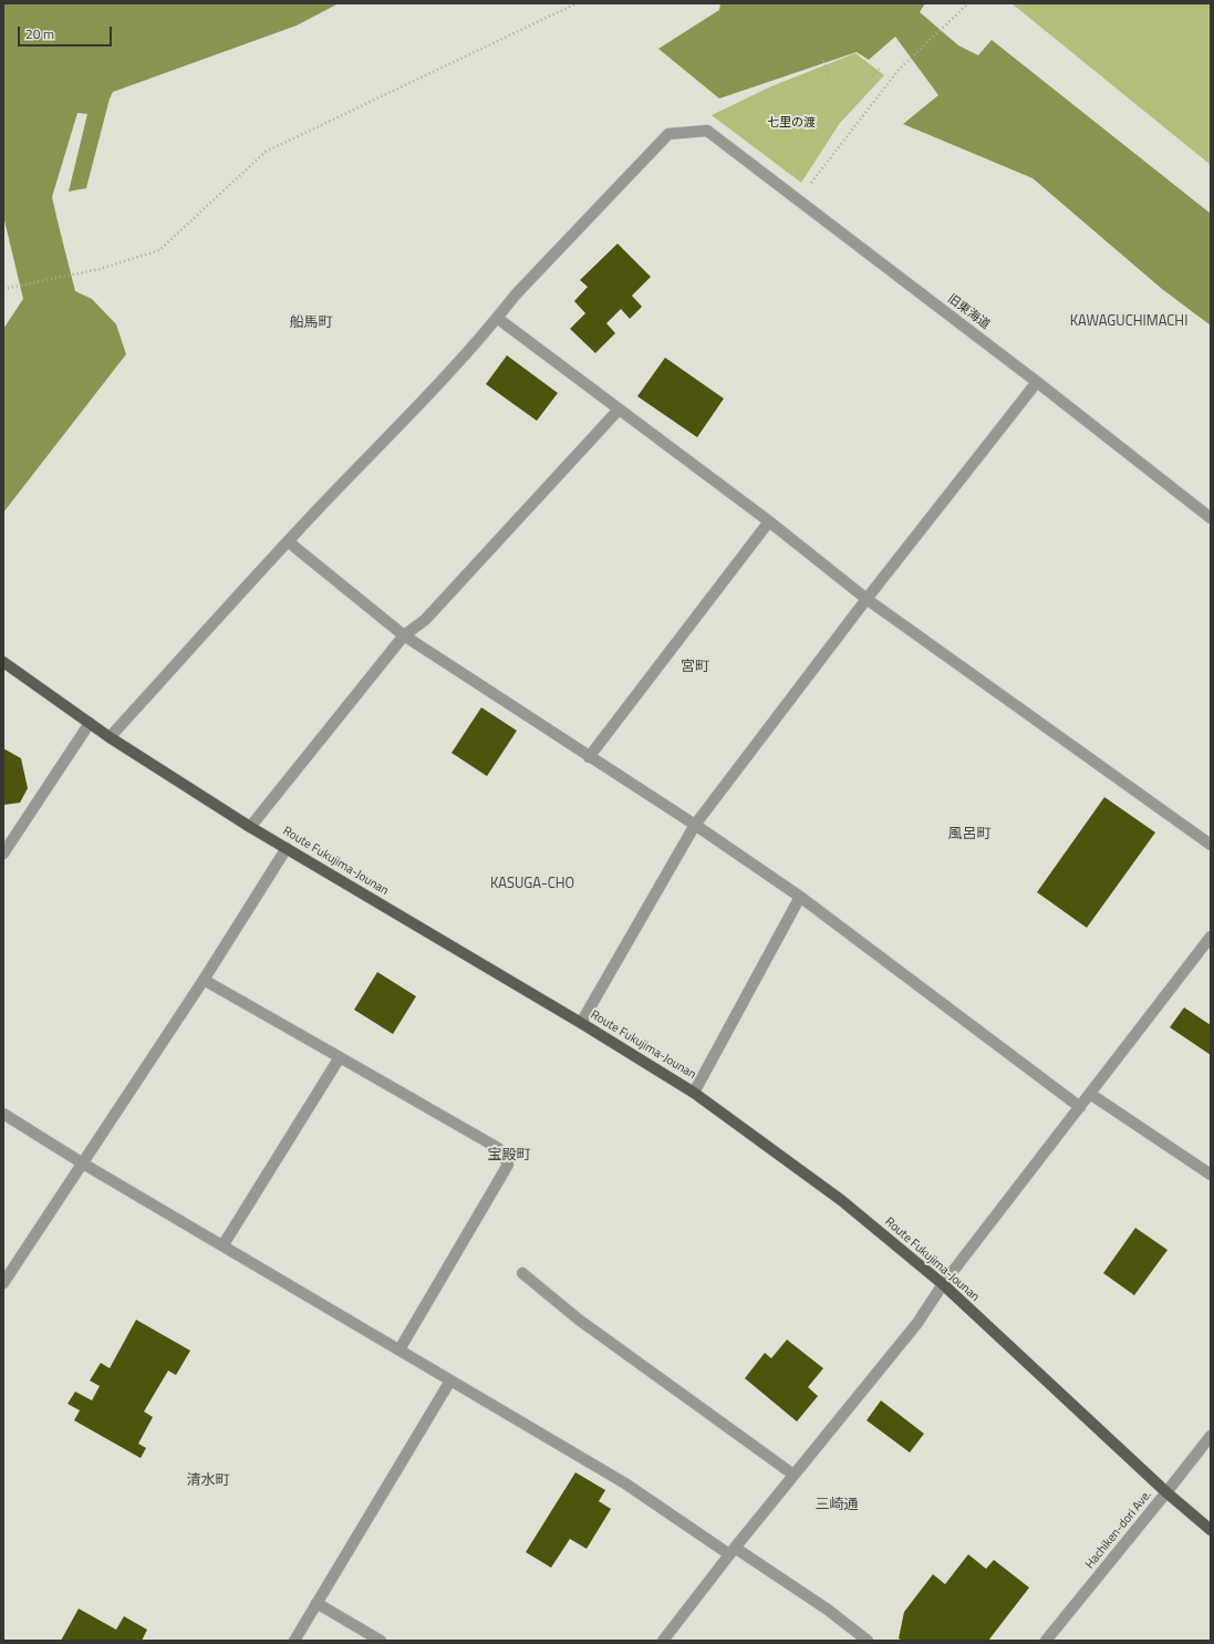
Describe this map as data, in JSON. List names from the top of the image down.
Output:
{
  "streets": {
    "main road": ["Route Fukujima-Jounan"],
    "street": ["旧東海道", "Hachiken-dori Ave."]
  },
  "crossings": [
    ["Route Fukujima-Jounan", "Hachiken-dori Ave."]
  ],
  "districts": [
    "KAWAGUCHIMACHI",
    "船馬町",
    "宮町",
    "風呂町",
    "KASUGA-CHO",
    "宝殿町",
    "清水町",
    "三崎通"
  ],
  "parks": ["七里の渡"],
  "scale_bar": "20 m"
}
